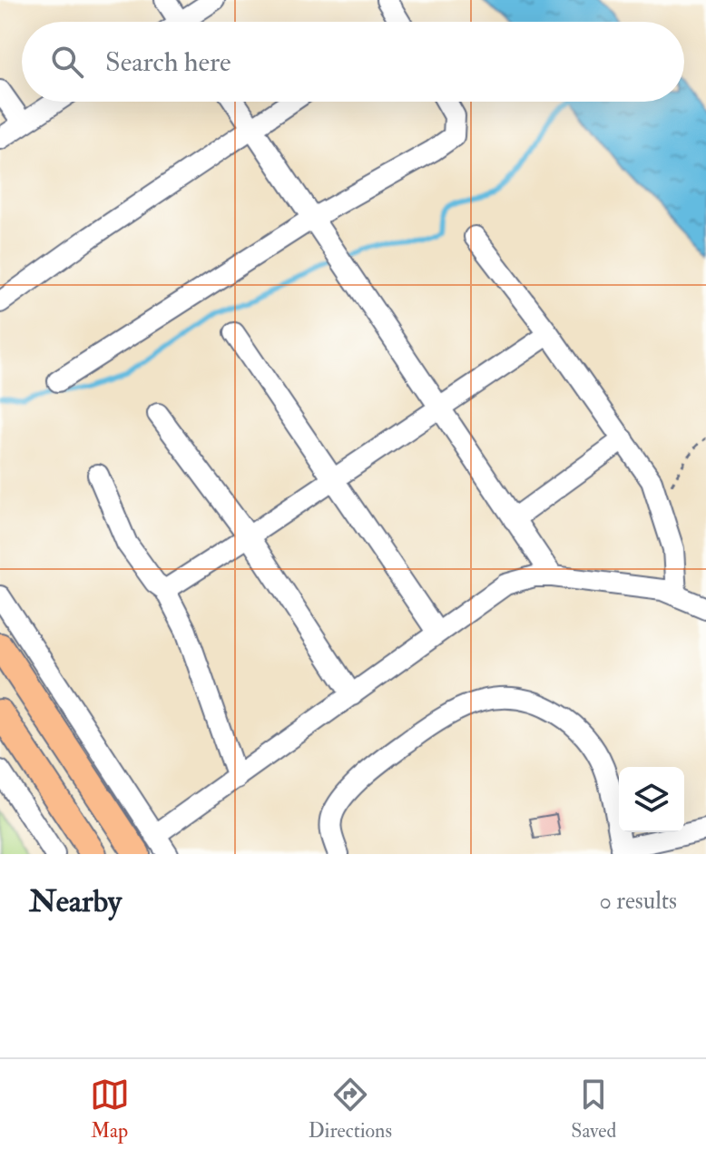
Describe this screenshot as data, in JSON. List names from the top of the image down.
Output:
{
  "page": {
    "search": "Search here",
    "heading": ["Nearby", "0 results"],
    "nav": ["Map", "Directions", "Saved"]
  }
}
